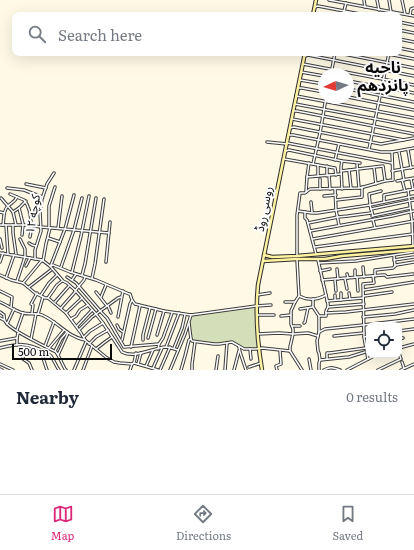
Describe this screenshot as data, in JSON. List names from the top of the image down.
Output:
{
  "streets": {
    "main road": ["روسی روڈ"],
    "street": ["کوچه ۱۲"]
  },
  "districts": ["ناحیه پانزدهم"],
  "scale_bar": "500 m",
  "north": "left",
  "page": {
    "search": "Search here",
    "scale": "500 m",
    "heading": ["Nearby", "0 results"],
    "nav": ["Map", "Directions", "Saved"]
  }
}
